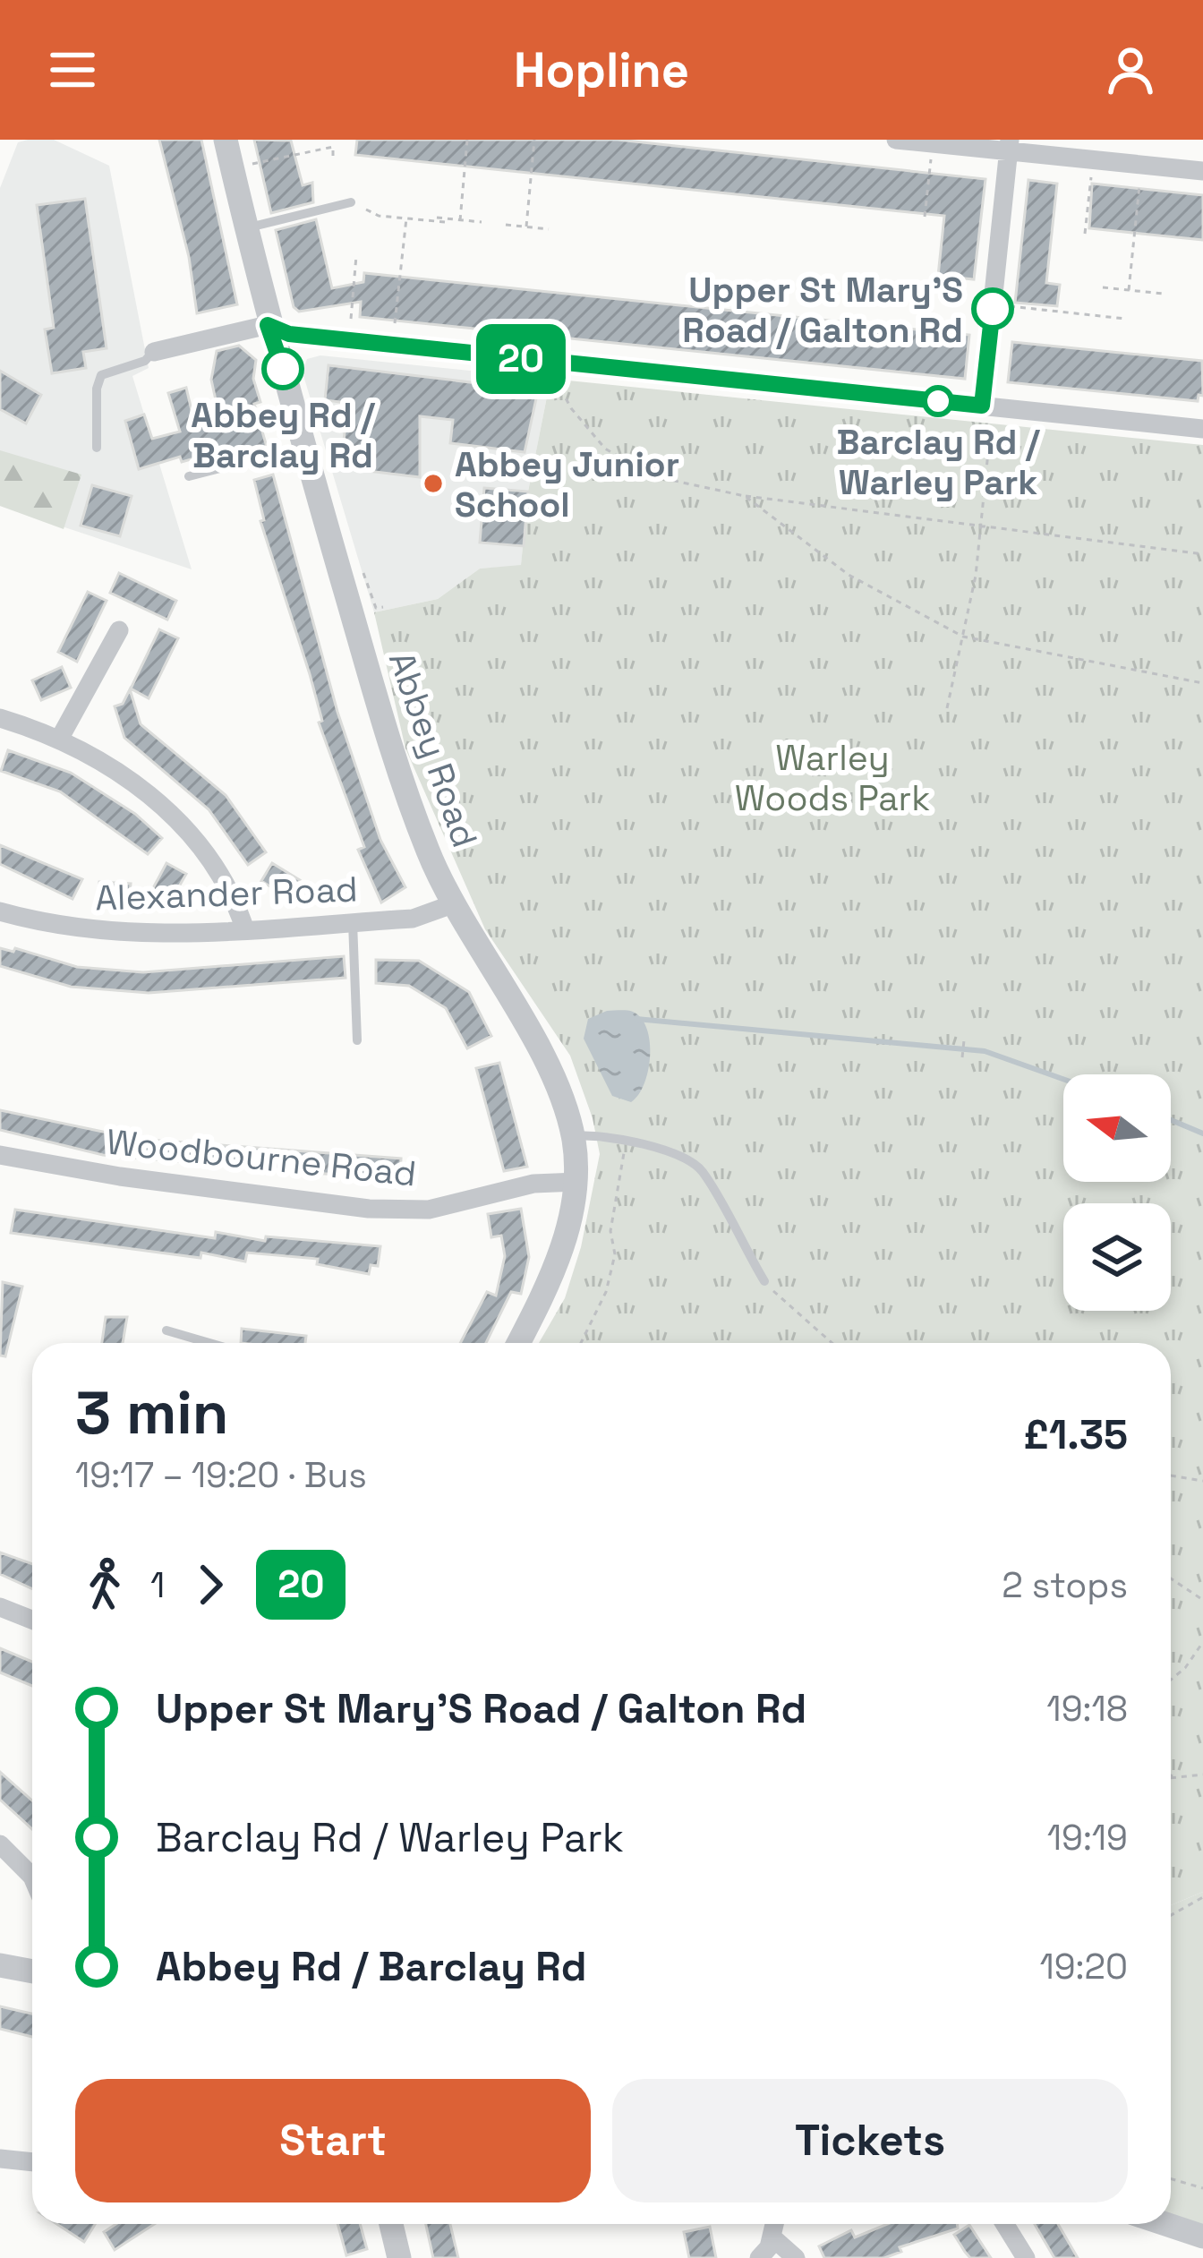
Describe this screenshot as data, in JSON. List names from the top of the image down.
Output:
{
  "streets": {
    "street": ["Abbey Road", "Alexander Road", "Woodbourne Road"]
  },
  "crossings": [
    ["Abbey Road", "Alexander Road"],
    ["Abbey Road", "Woodbourne Road"]
  ],
  "parks": ["Warley Woods Park"],
  "places": [
    "Upper St Mary'S Road / Galton Rd",
    "Abbey Rd / Barclay Rd",
    "Barclay Rd / Warley Park",
    "Abbey Junior School"
  ],
  "lines": ["bus line 20"],
  "north": "left",
  "page": {
    "header": "Hopline",
    "on_map": "20",
    "heading": ["3 min", "19:17 – 19:20 · Bus", "£1.35"],
    "legs": ["1", "20", "2 stops"],
    "list": [
      {
        "name": "Upper St Mary'S Road / Galton Rd",
        "value": "19:18"
      },
      {
        "name": "Barclay Rd / Warley Park",
        "value": "19:19"
      },
      {
        "name": "Abbey Rd / Barclay Rd",
        "value": "19:20"
      }
    ],
    "buttons": ["Start", "Tickets"]
  }
}
